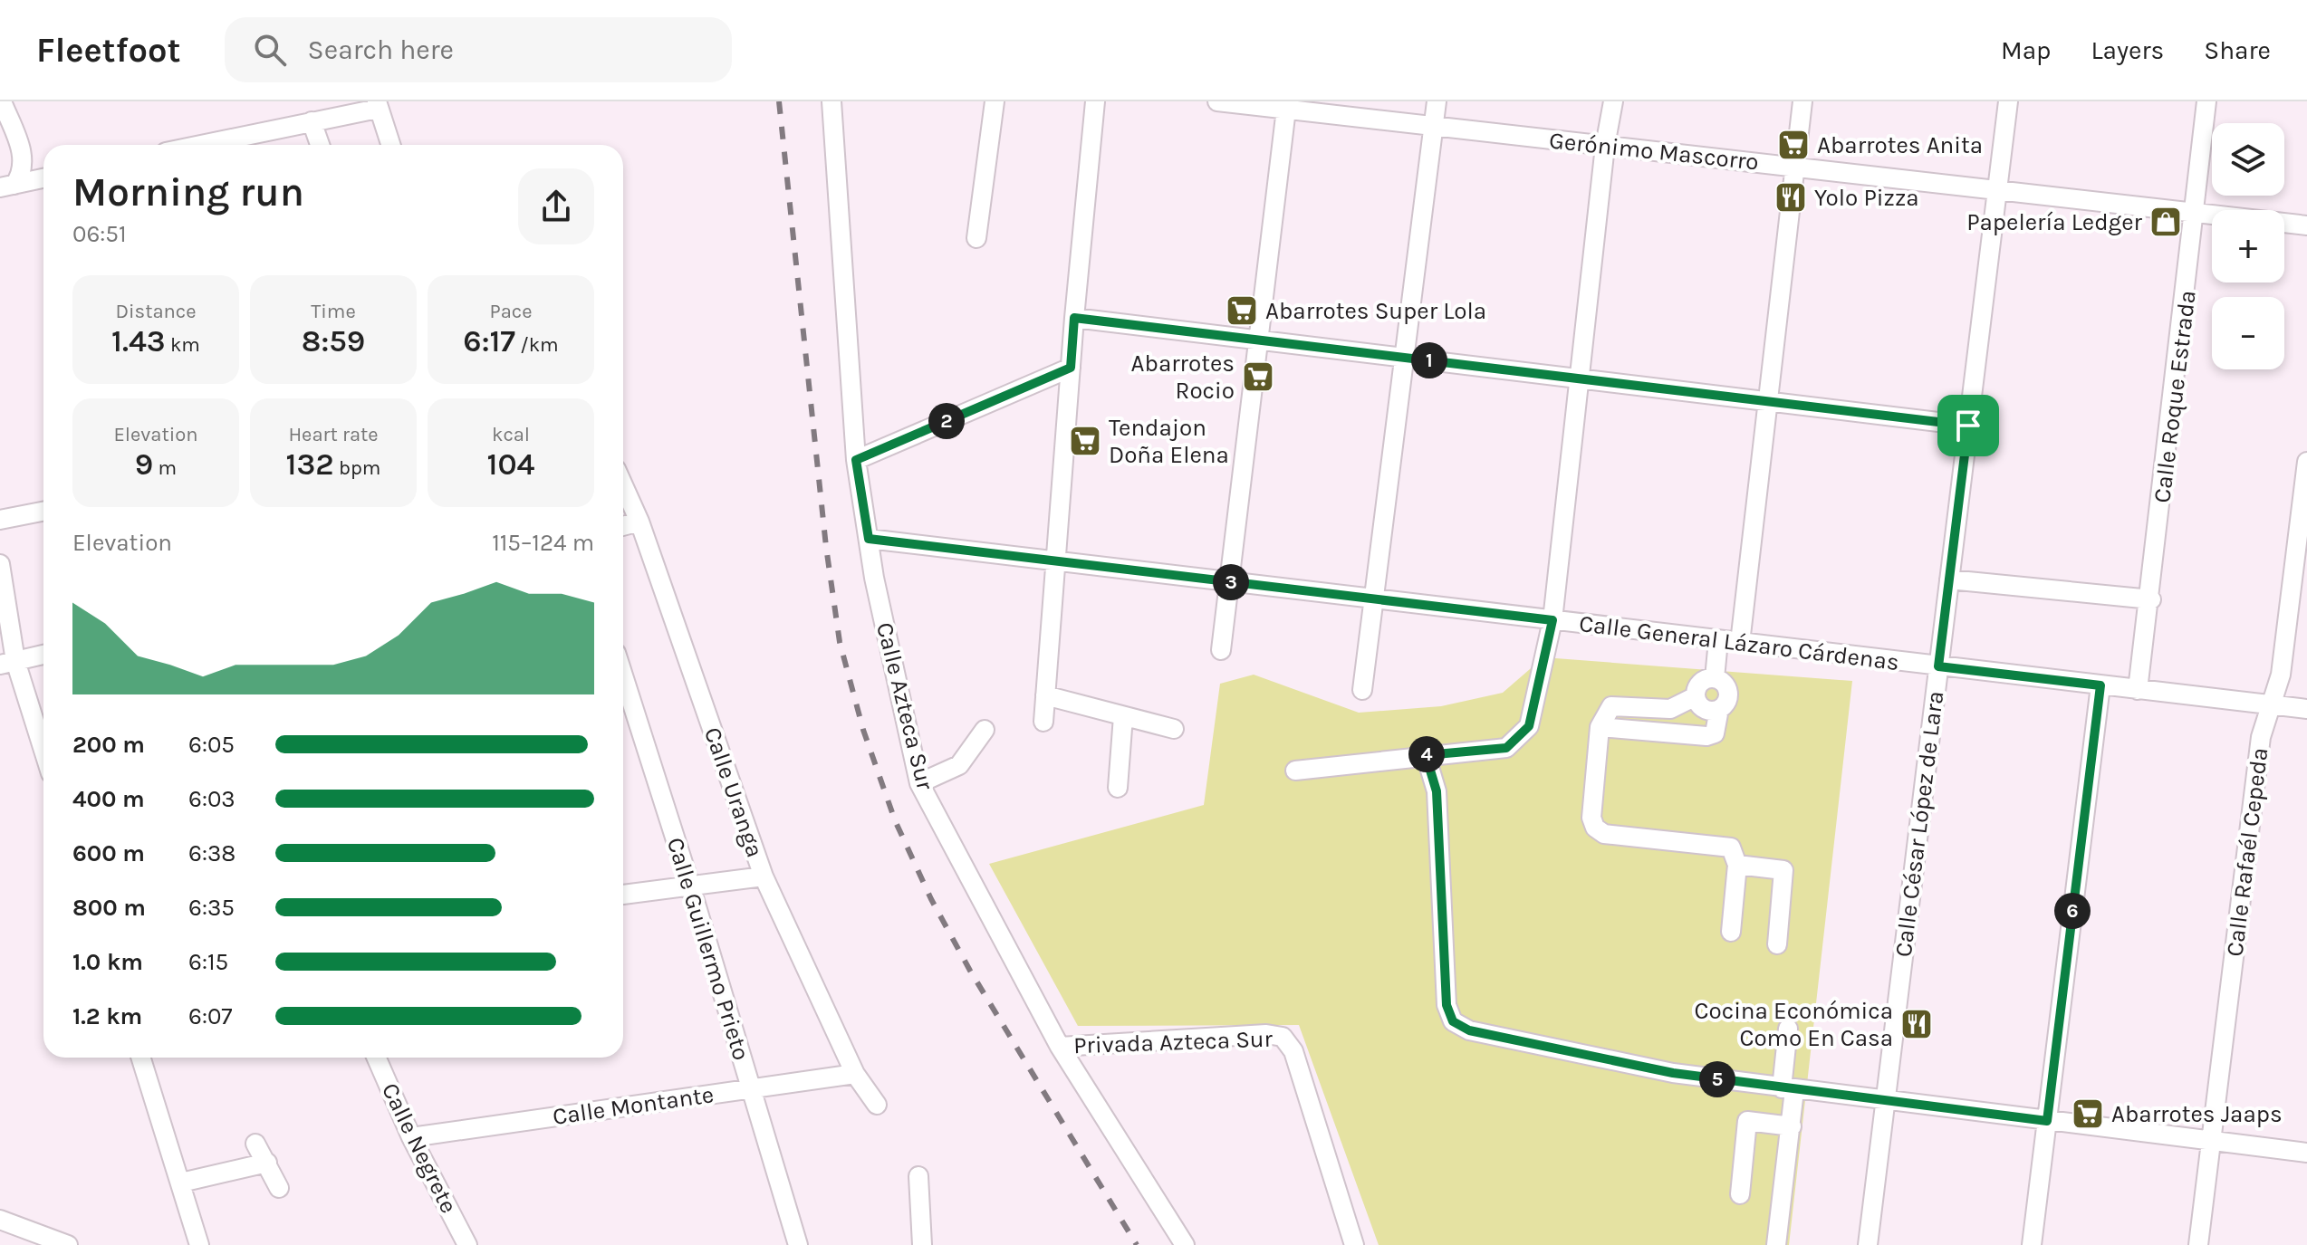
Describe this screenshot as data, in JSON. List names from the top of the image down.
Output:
{
  "streets": {
    "street": [
      "Gerónimo Mascorro",
      "Calle Roque Estrada",
      "Calle General Lázaro Cárdenas",
      "Calle Azteca Sur",
      "Calle Uranga",
      "Calle César López de Lara",
      "Calle Rafaél Cepeda",
      "Calle Guillermo Prieto",
      "Privada Azteca Sur",
      "Calle Montante",
      "Calle Negrete"
    ]
  },
  "crossings": [
    ["Gerónimo Mascorro", "Calle Roque Estrada"],
    ["Gerónimo Mascorro", "Calle César López de Lara"],
    ["Calle Roque Estrada", "Calle General Lázaro Cárdenas"],
    ["Calle General Lázaro Cárdenas", "Calle Azteca Sur"],
    ["Calle General Lázaro Cárdenas", "Calle César López de Lara"],
    ["Calle General Lázaro Cárdenas", "Calle Rafaél Cepeda"],
    ["Calle Azteca Sur", "Privada Azteca Sur"],
    ["Calle Uranga", "Calle Montante"],
    ["Calle Guillermo Prieto", "Calle Montante"],
    ["Calle Montante", "Calle Negrete"]
  ],
  "places": {
    "supermarket": [
      "Abarrotes Anita",
      "Abarrotes Super Lola",
      "Abarrotes Rocio",
      "Tendajon Doña Elena",
      "Abarrotes Jaaps"
    ],
    "restaurant": ["Yolo Pizza", "Cocina Económica Como En Casa"],
    "shop": ["Papelería Ledger"]
  },
  "page": {
    "header": "Fleetfoot",
    "search": "Search here",
    "nav": ["Map", "Layers", "Share"],
    "map_buttons": ["+", "−"],
    "heading": ["Morning run", "06:51"],
    "stats": [
      ["Distance", "1.43 km"],
      ["Time", "8:59"],
      ["Pace", "6:17 /km"],
      ["Elevation", "9 m"],
      ["Heart rate", "132 bpm"],
      ["kcal", "104"]
    ],
    "pins": [
      "1",
      "2",
      "3",
      "4",
      "6",
      "5"
    ],
    "chart": ["Elevation", "115–124 m"],
    "list": [
      {
        "name": "200 m",
        "note": "6:05"
      },
      {
        "name": "400 m",
        "note": "6:03"
      },
      {
        "name": "600 m",
        "note": "6:38"
      },
      {
        "name": "800 m",
        "note": "6:35"
      },
      {
        "name": "1.0 km",
        "note": "6:15"
      },
      {
        "name": "1.2 km",
        "note": "6:07"
      }
    ]
  }
}
